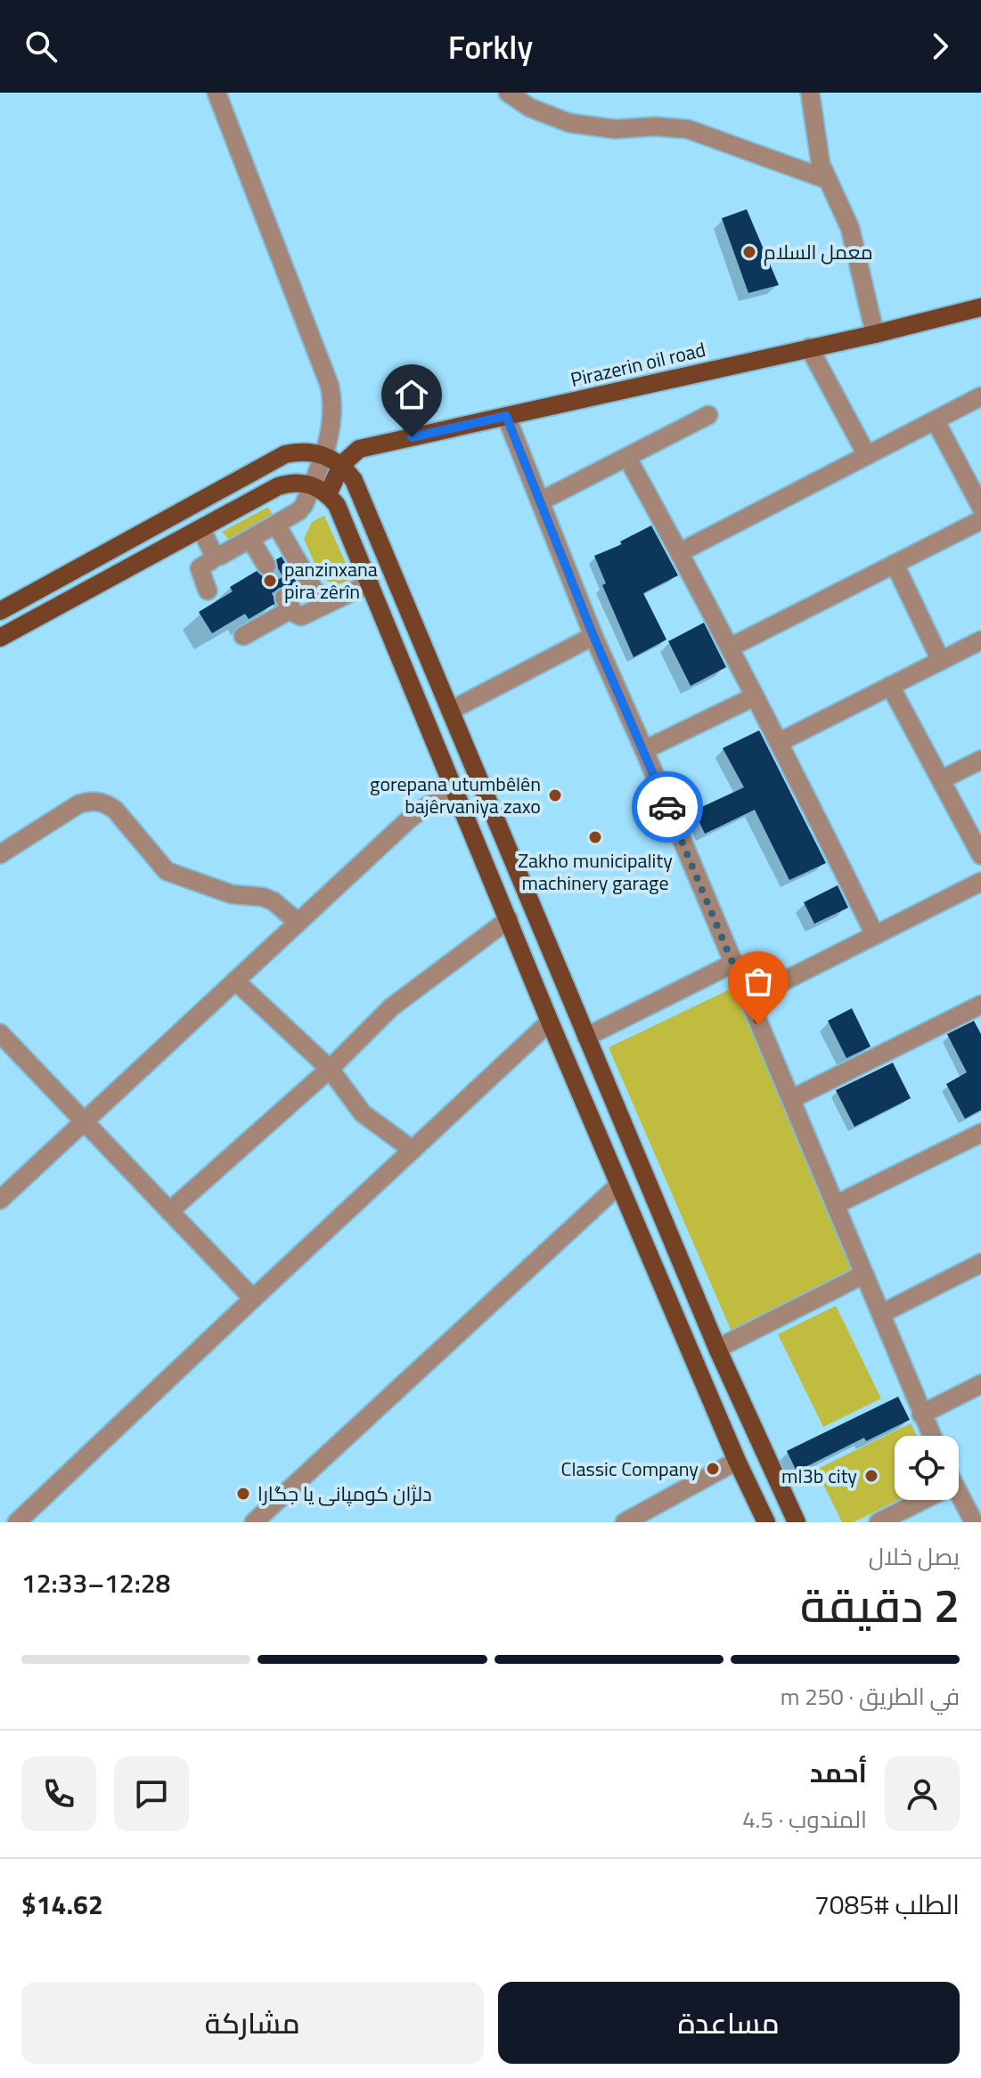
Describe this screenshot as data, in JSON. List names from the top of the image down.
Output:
{
  "streets": {
    "main road": ["Pirazerin oil road"]
  },
  "places": [
    "معمل السلام",
    "panzinxana pira zêrîn",
    "gorepana utumbêlên bajêrvaniya zaxo",
    "Zakho municipality machinery garage",
    "Classic Company",
    "ml3b city",
    "دلژان کومپانی یا جگارا"
  ],
  "page": {
    "header": "Forkly",
    "heading": ["2 دقيقة", "يصل خلال", "12:28–12:33"],
    "panel": [
      "أحمد",
      "المندوب · 4.5",
      "الطلب #7085",
      "$14.62"
    ],
    "bar": "في الطريق · 250 m",
    "buttons": ["مساعدة", "مشاركة"]
  }
}
